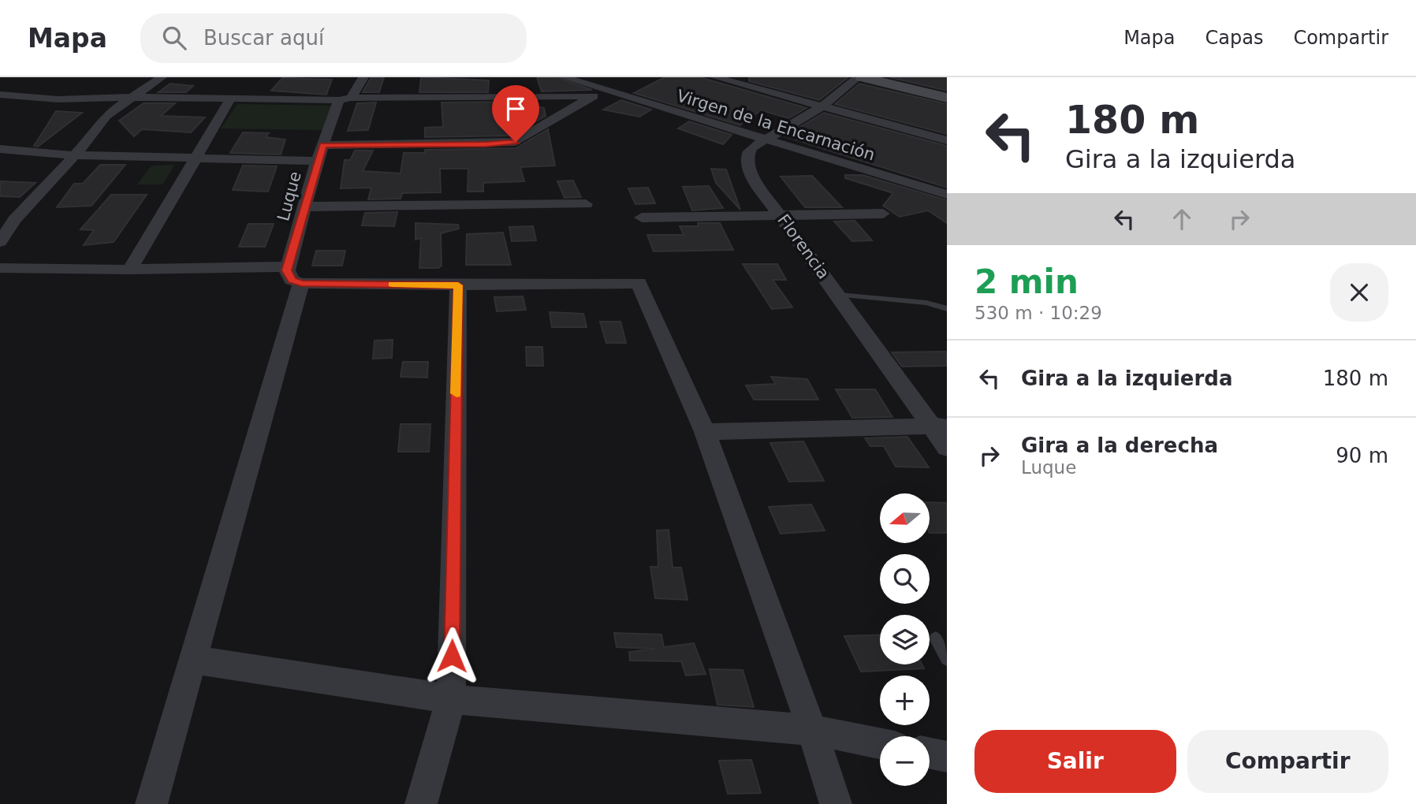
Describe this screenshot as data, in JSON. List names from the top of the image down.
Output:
{
  "streets": {
    "street": ["Virgen de la Encarnación", "Luque", "Florencia"]
  },
  "crossings": [
    ["Virgen de la Encarnación", "Florencia"]
  ],
  "north": "left",
  "page": {
    "header": "Mapa",
    "search": "Buscar aquí",
    "nav": ["Mapa", "Capas", "Compartir"],
    "turn": ["180 m", "Gira a la izquierda"],
    "heading": ["2 min", "530 m · 10:29"],
    "list": [
      {
        "name": "Gira a la izquierda",
        "value": "180 m"
      },
      {
        "name": "Gira a la derecha",
        "note": "Luque",
        "value": "90 m"
      }
    ],
    "map_buttons": ["+", "−"],
    "buttons": ["Salir", "Compartir"]
  }
}
